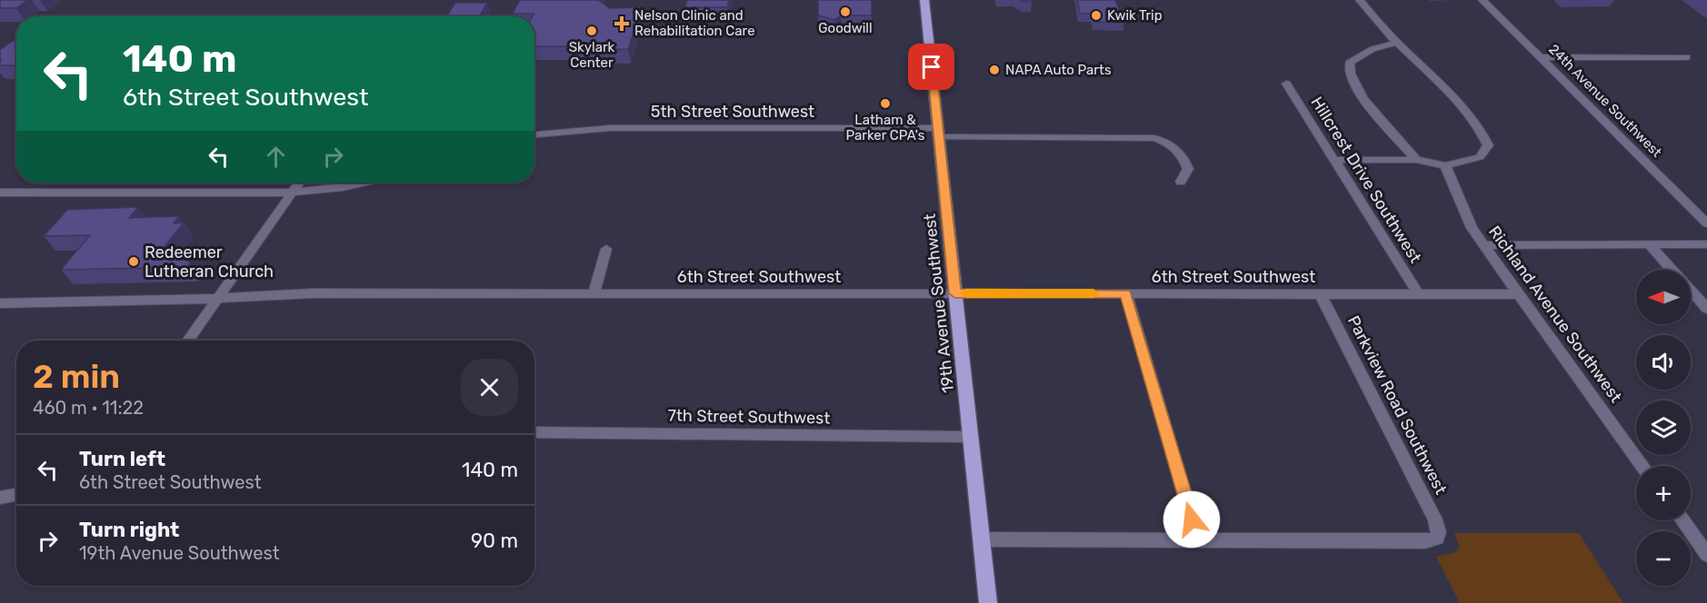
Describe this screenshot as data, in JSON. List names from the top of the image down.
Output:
{
  "streets": {
    "main road": ["19th Avenue Southwest"],
    "street": [
      "24th Avenue Southwest",
      "5th Street Southwest",
      "Hillcrest Drive Southwest",
      "6th Street Southwest",
      "Richland Avenue Southwest",
      "Parkview Road Southwest",
      "7th Street Southwest"
    ]
  },
  "crossings": [
    ["5th Street Southwest", "19th Avenue Southwest"],
    ["Hillcrest Drive Southwest", "6th Street Southwest"],
    ["6th Street Southwest", "19th Avenue Southwest"],
    ["6th Street Southwest", "Richland Avenue Southwest"],
    ["6th Street Southwest", "Parkview Road Southwest"],
    ["19th Avenue Southwest", "7th Street Southwest"]
  ],
  "places": {
    "other": [
      "Goodwill",
      "Kwik Trip",
      "Skylark Center",
      "NAPA Auto Parts",
      "Latham & Parker CPA's",
      "Redeemer Lutheran Church"
    ],
    "health": ["Nelson Clinic and Rehabilitation Care"]
  },
  "north": "left",
  "page": {
    "turn": ["140 m", "6th Street Southwest"],
    "map_buttons": ["+", "−"],
    "heading": ["2 min", "460 m · 11:22"],
    "list": [
      {
        "name": "Turn left",
        "note": "6th Street Southwest",
        "value": "140 m"
      },
      {
        "name": "Turn right",
        "note": "19th Avenue Southwest",
        "value": "90 m"
      }
    ]
  }
}
